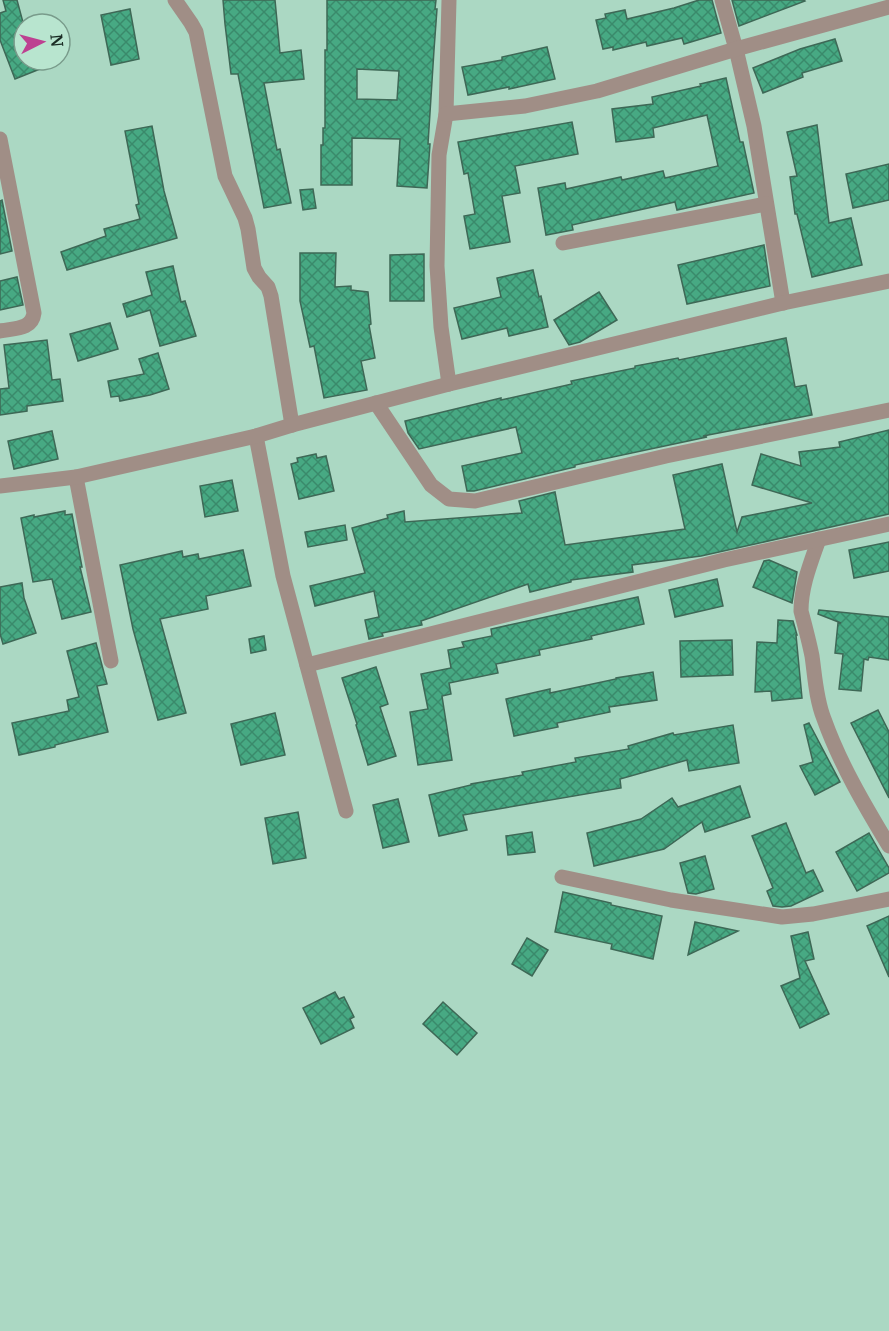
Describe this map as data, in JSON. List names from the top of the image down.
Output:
{
  "north": "right"
}
